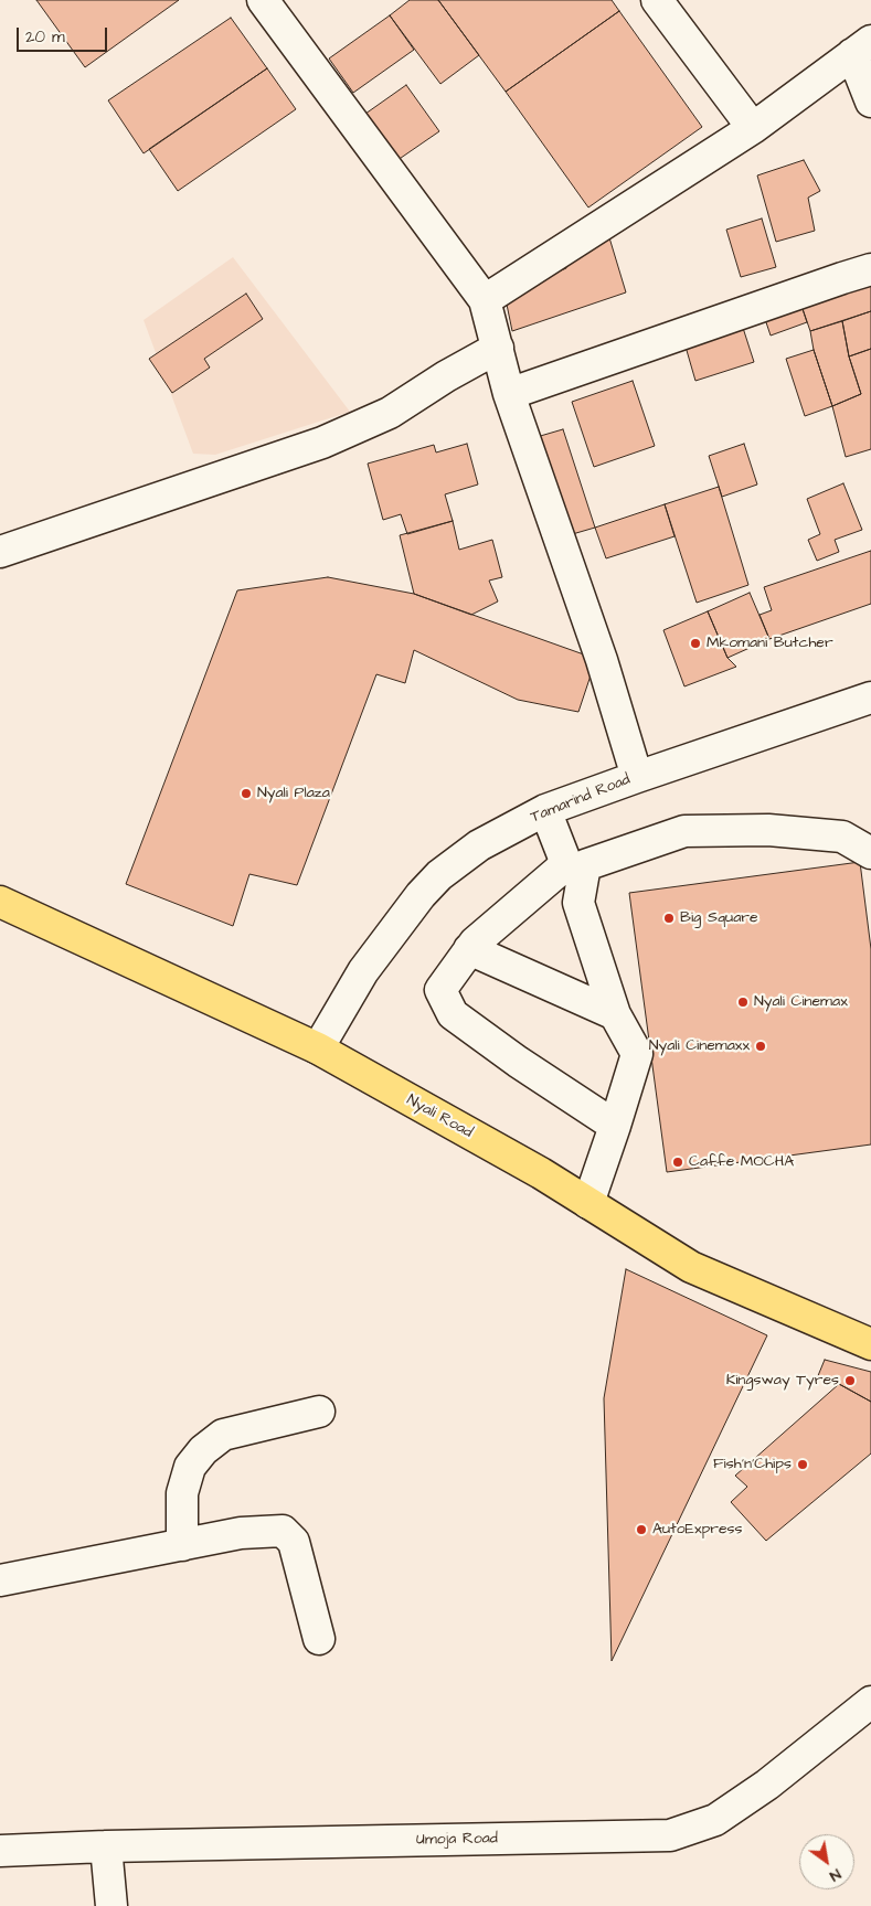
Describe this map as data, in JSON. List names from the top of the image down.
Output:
{
  "streets": {
    "main road": ["Nyali Road"],
    "street": ["Tamarind Road", "Umoja Road"]
  },
  "crossings": [
    ["Tamarind Road", "Nyali Road"]
  ],
  "places": [
    "Mkomani Butcher",
    "Nyali Plaza",
    "Big Square",
    "Nyali Cinemax",
    "Nyali Cinemaxx",
    "Caffe MOCHA",
    "Kingsway Tyres",
    "Fish'n'Chips",
    "AutoExpress"
  ],
  "scale_bar": "20 m",
  "north": "bottom right"
}
